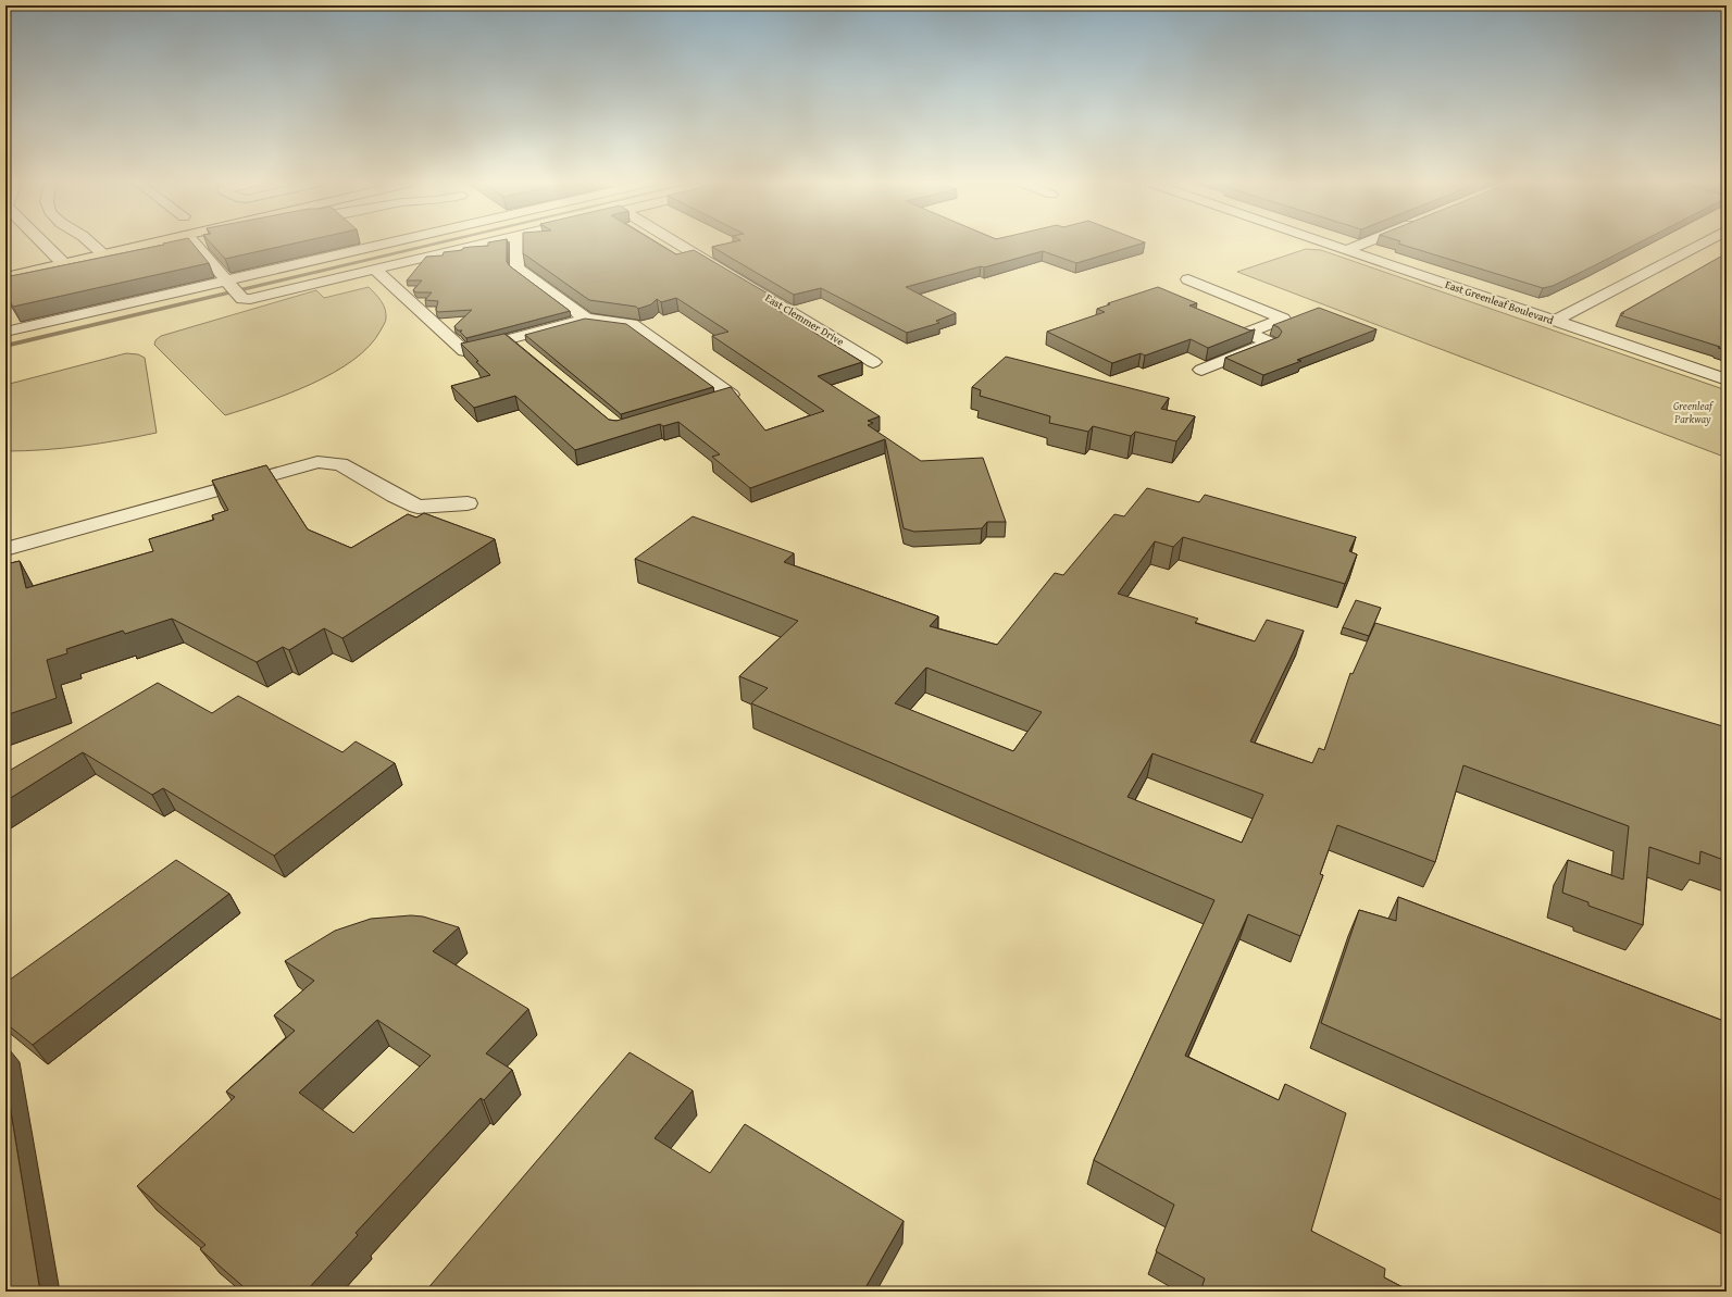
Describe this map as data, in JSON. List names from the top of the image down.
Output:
{
  "streets": {
    "street": ["East Greenleaf Boulevard", "East Clemmer Drive"]
  },
  "parks": ["Greenleaf Parkway"]
}
